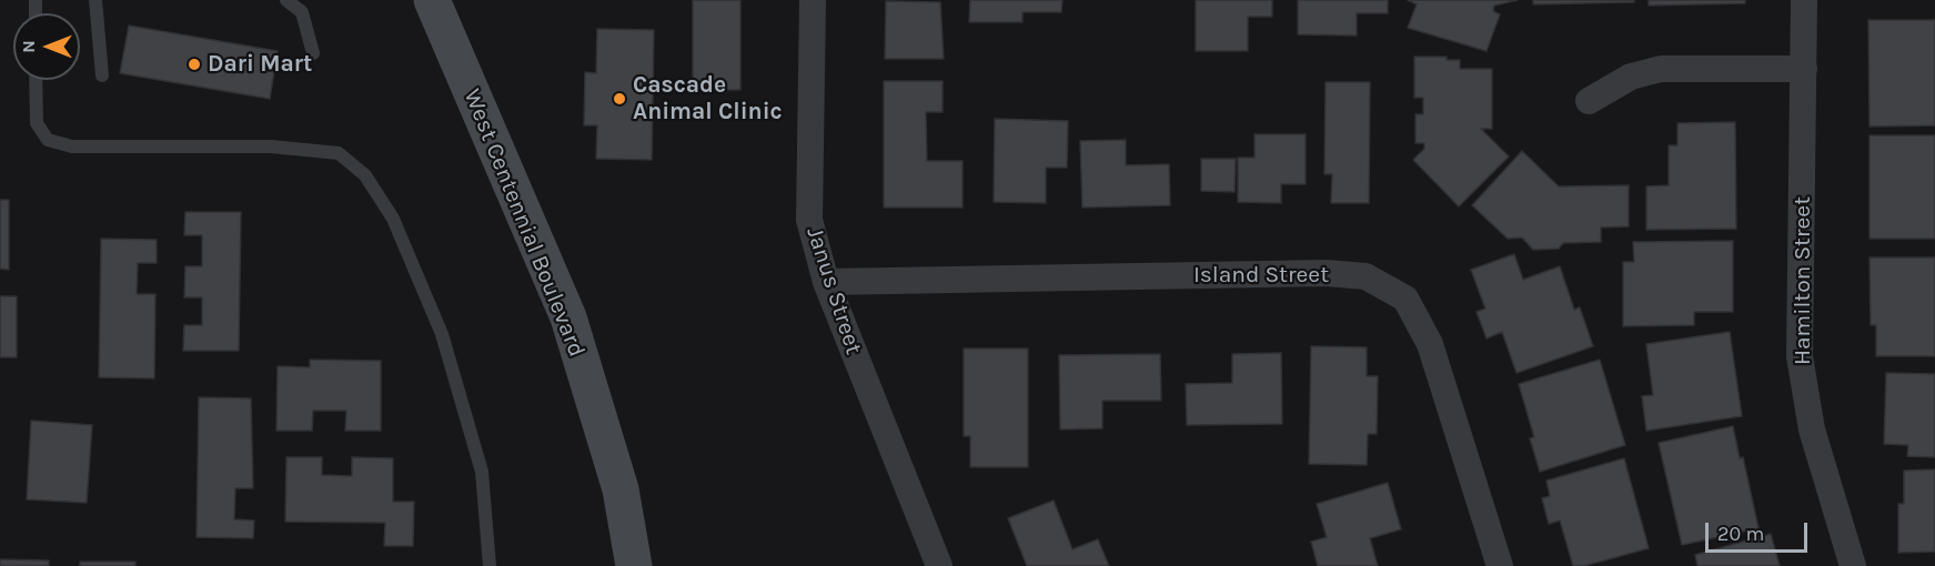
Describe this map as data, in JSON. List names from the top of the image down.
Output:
{
  "streets": {
    "main road": ["West Centennial Boulevard"],
    "street": ["Island Street", "Hamilton Street", "Janus Street"]
  },
  "crossings": [
    ["Island Street", "Janus Street"]
  ],
  "places": ["Dari Mart", "Cascade Animal Clinic"],
  "scale_bar": "20 m",
  "north": "left"
}
